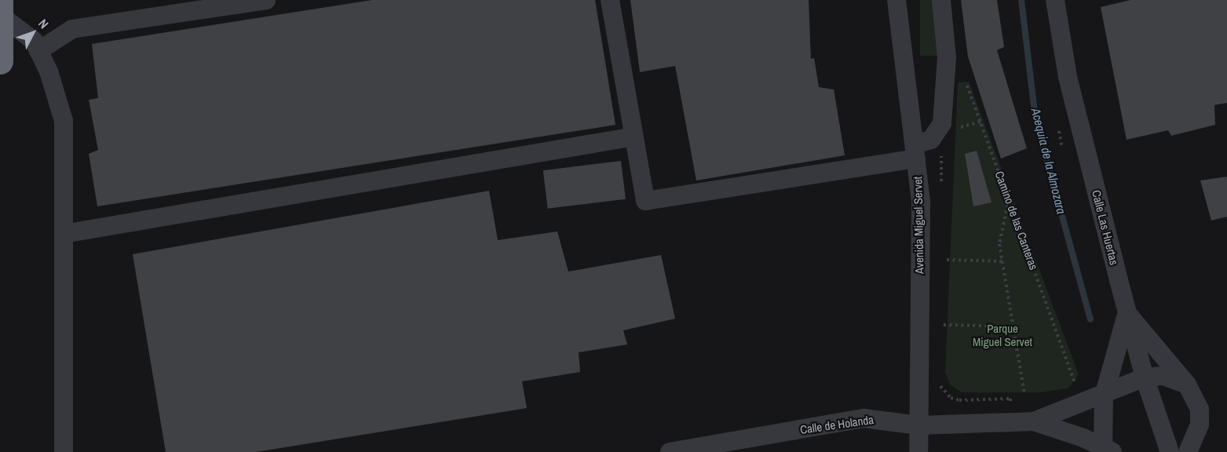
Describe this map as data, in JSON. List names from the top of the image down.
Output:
{
  "streets": {
    "street": ["Avenida Miguel Servet", "Calle Las Huertas", "Calle de Holanda"],
    "path": ["Camino de las Canteras"]
  },
  "crossings": [
    ["Avenida Miguel Servet", "Calle de Holanda"],
    ["Calle Las Huertas", "Calle de Holanda"]
  ],
  "water": ["Acequia de la Almozara"],
  "parks": ["Parque Miguel Servet"],
  "north": "top right"
}
